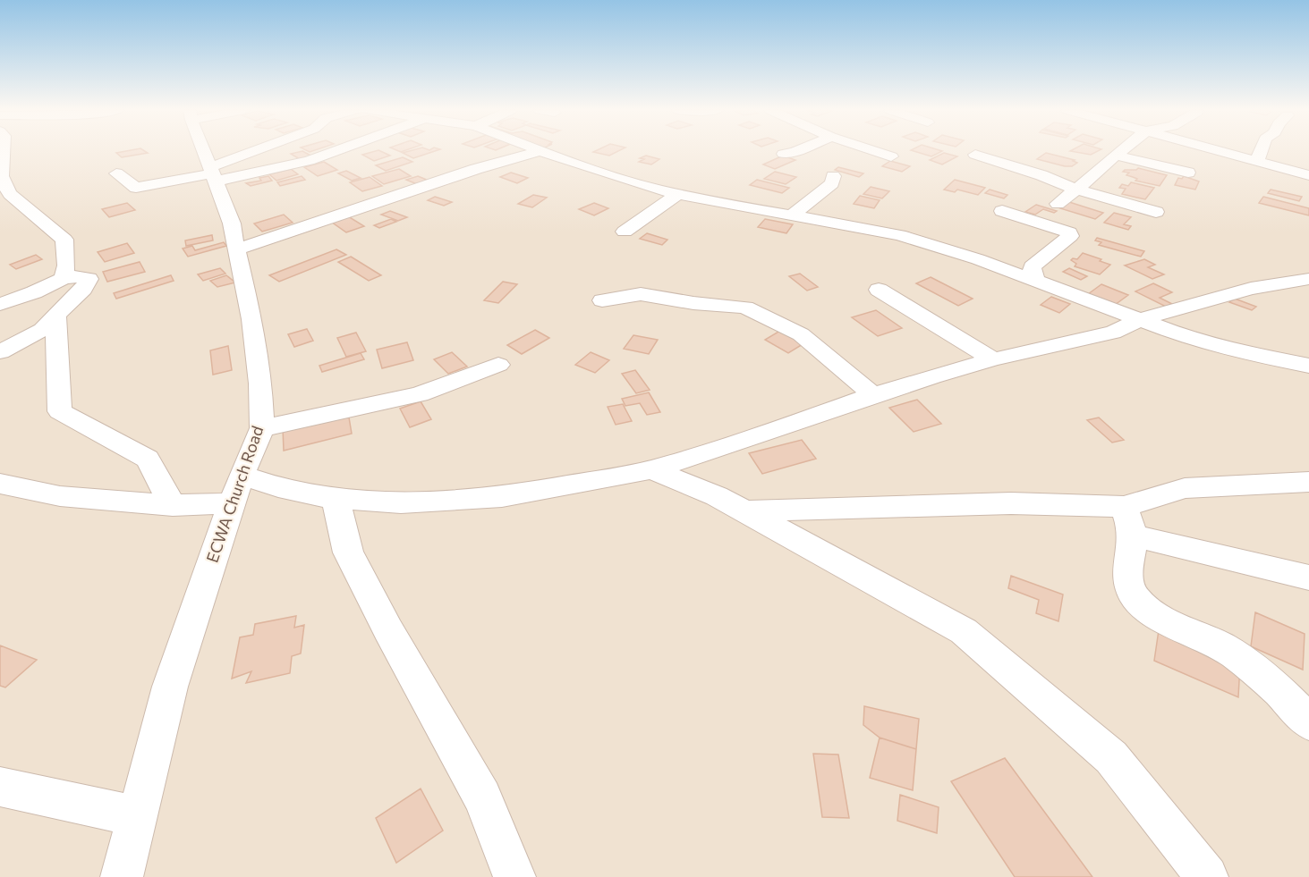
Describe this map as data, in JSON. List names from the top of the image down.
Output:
{
  "streets": {
    "street": ["ECWA Church Road"]
  }
}
